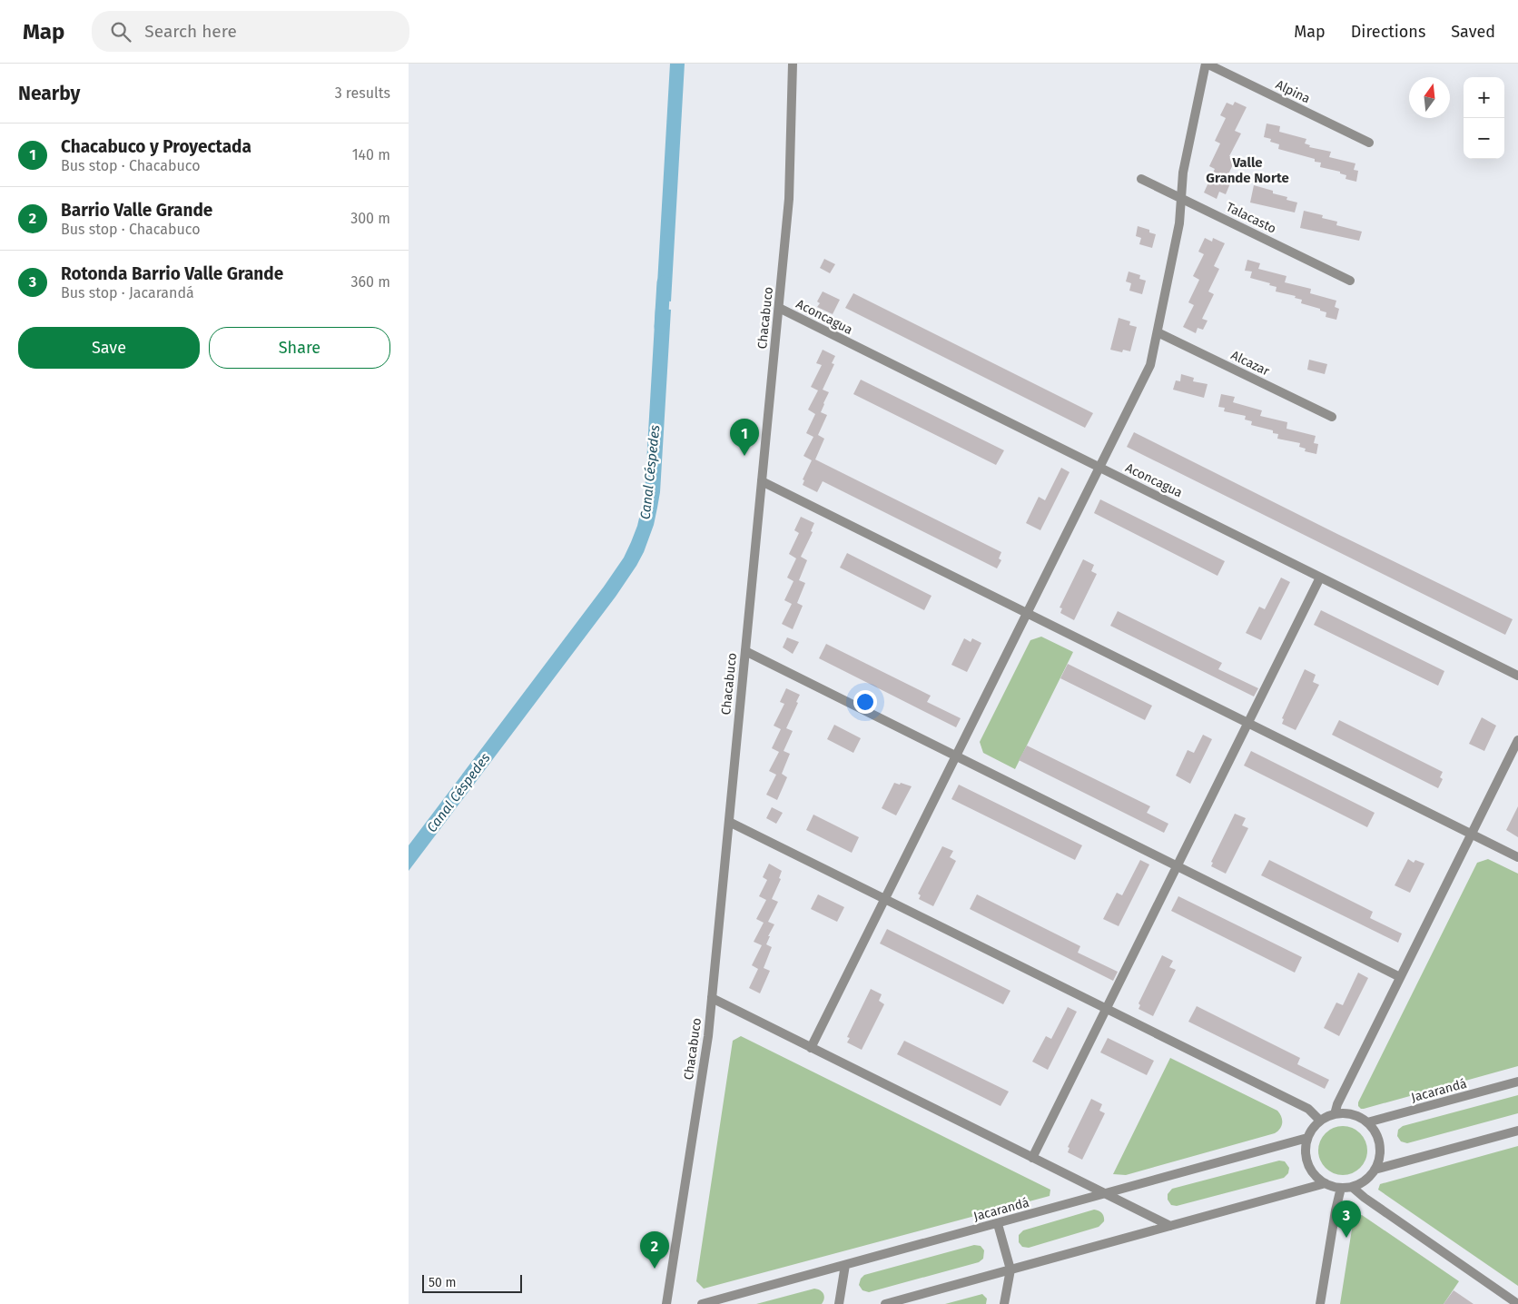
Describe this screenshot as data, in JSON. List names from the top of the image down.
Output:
{
  "streets": {
    "street": [
      "Alpina",
      "Talacasto",
      "Aconcagua",
      "Chacabuco",
      "Alcazar",
      "Jacarandá"
    ]
  },
  "crossings": [
    ["Aconcagua", "Chacabuco"]
  ],
  "districts": ["Valle Grande Norte"],
  "water": ["Canal Céspedes"],
  "scale_bar": "50 m",
  "north": "top",
  "page": {
    "header": "Map",
    "search": "Search here",
    "nav": ["Map", "Directions", "Saved"],
    "heading": ["Nearby", "3 results"],
    "map_buttons": ["+", "−"],
    "list": [
      {
        "mark": "1",
        "name": "Chacabuco y Proyectada",
        "note": "Bus stop · Chacabuco",
        "value": "140 m"
      },
      {
        "mark": "2",
        "name": "Barrio Valle Grande",
        "note": "Bus stop · Chacabuco",
        "value": "300 m"
      },
      {
        "mark": "3",
        "name": "Rotonda Barrio Valle Grande",
        "note": "Bus stop · Jacarandá",
        "value": "360 m"
      }
    ],
    "buttons": ["Save", "Share"],
    "pins": ["1", "3", "2"],
    "scale": "50 m"
  }
}
